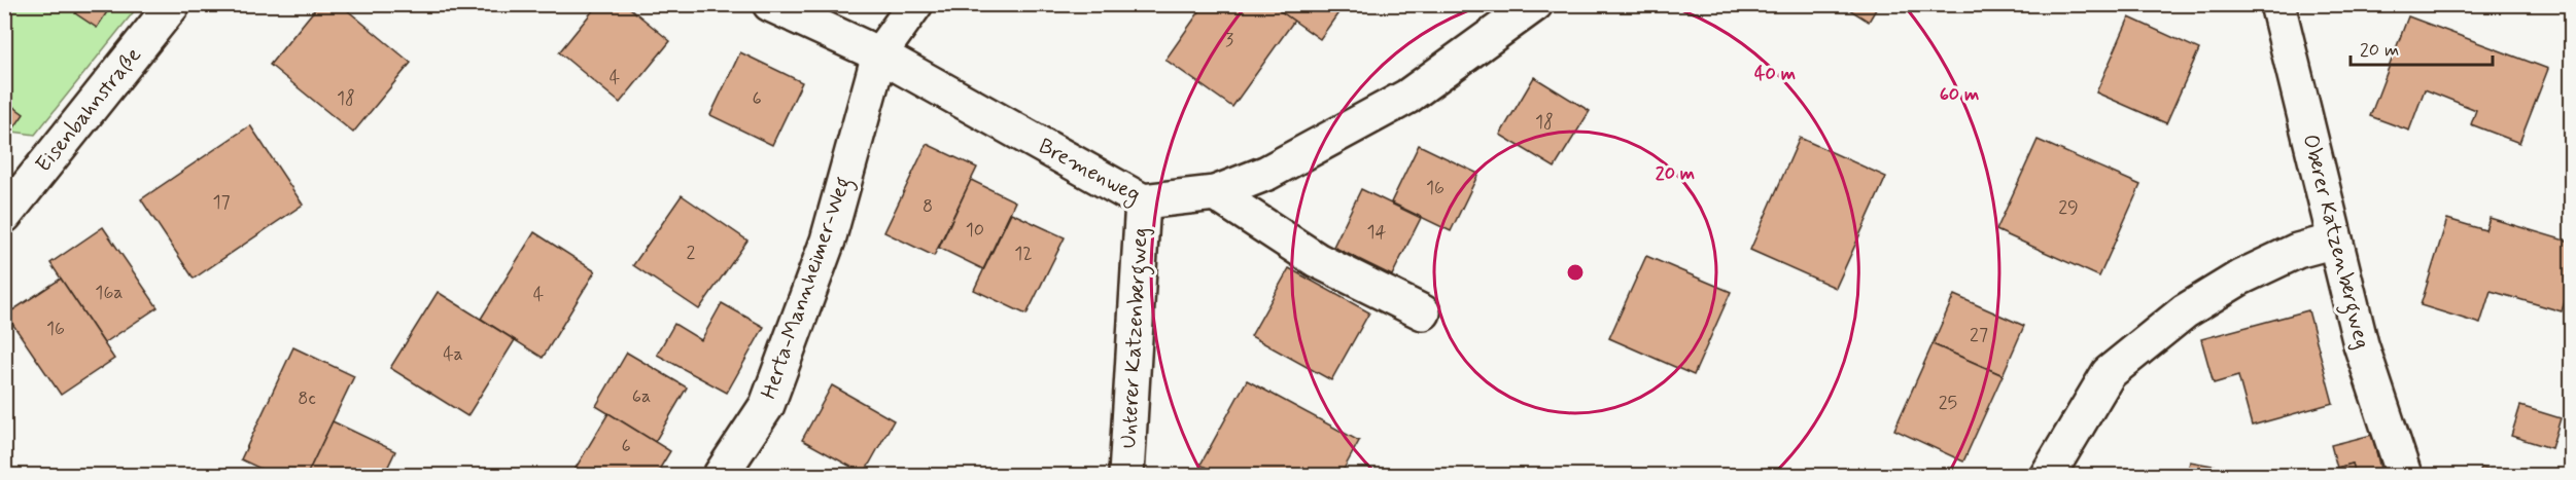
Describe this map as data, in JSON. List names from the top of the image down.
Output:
{
  "streets": {
    "street": [
      "Eisenbahnstraße",
      "Bremenweg",
      "Oberer Katzenbergweg",
      "Herta-Mannheimer-Weg",
      "Unterer Katzenbergweg"
    ]
  },
  "crossings": [
    ["Bremenweg", "Herta-Mannheimer-Weg"],
    ["Bremenweg", "Unterer Katzenbergweg"]
  ],
  "house_numbers": [
    "3",
    "4",
    "18",
    "6",
    "18",
    "16",
    "17",
    "8",
    "29",
    "10",
    "14",
    "2",
    "12",
    "16a",
    "4",
    "16",
    "27",
    "4a",
    "6a",
    "8c",
    "25",
    "6"
  ],
  "scale_bar": "20 m",
  "rings": ["40 m", "60 m", "20 m"]
}
